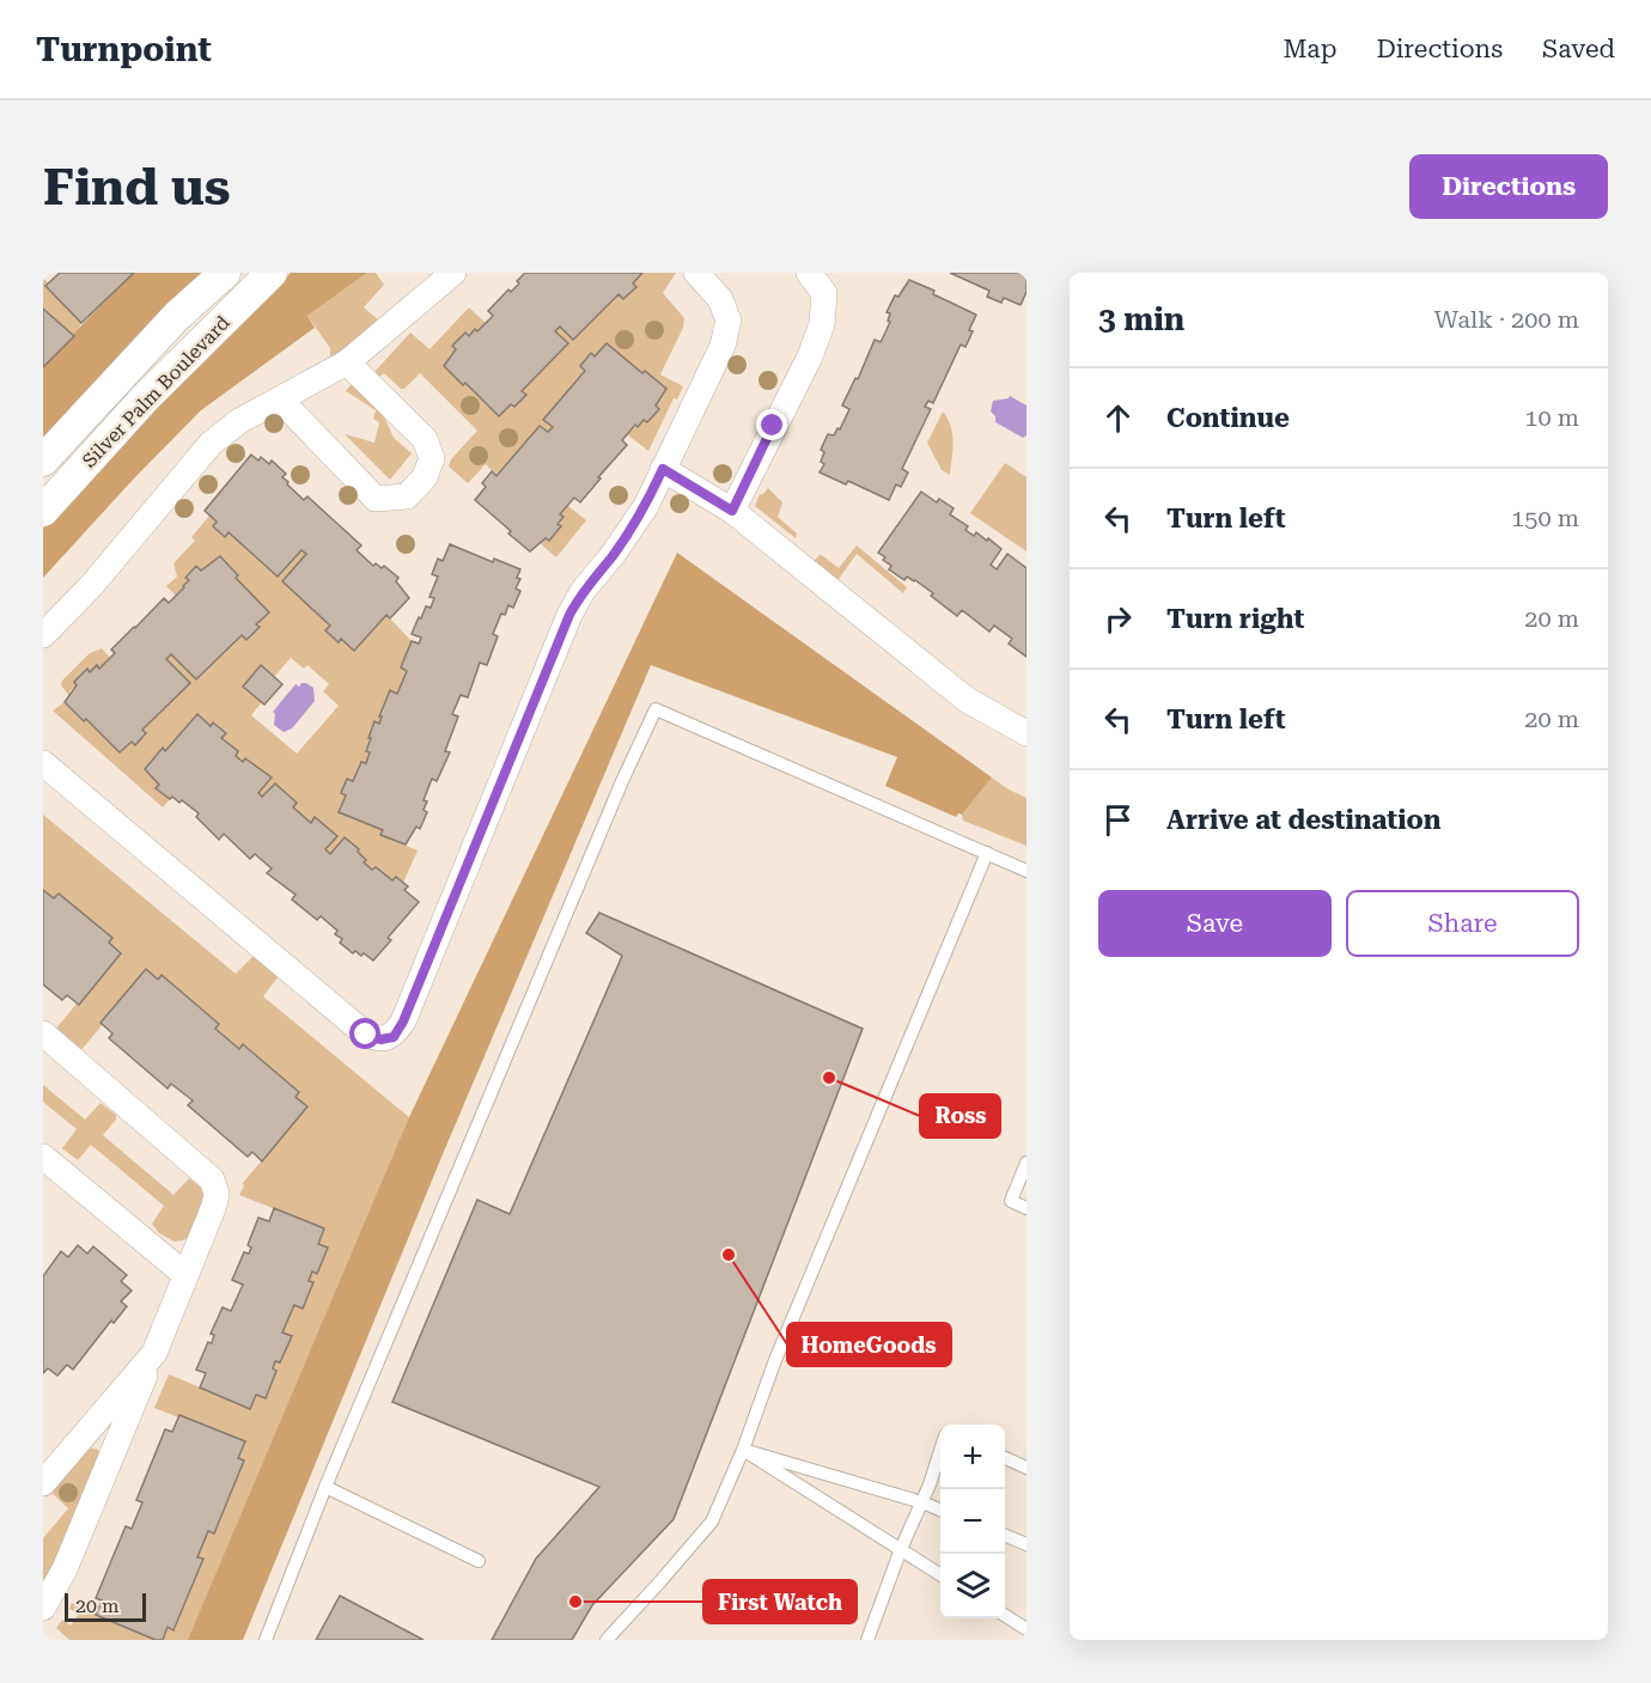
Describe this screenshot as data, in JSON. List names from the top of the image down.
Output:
{
  "streets": {
    "street": ["Silver Palm Boulevard"]
  },
  "places": ["Ross", "HomeGoods", "First Watch"],
  "scale_bar": "20 m",
  "page": {
    "header": "Turnpoint",
    "nav": ["Map", "Directions", "Saved"],
    "buttons": [
      "Directions",
      ["Save", "Share"]
    ],
    "title": "Find us",
    "heading": ["3 min", "Walk · 200 m"],
    "list": [
      ["Continue", "10 m"],
      ["Turn left", "150 m"],
      ["Turn right", "20 m"],
      ["Turn left", "20 m"],
      "Arrive at destination"
    ],
    "map_buttons": ["+", "−"],
    "scale": "20 m"
  }
}
